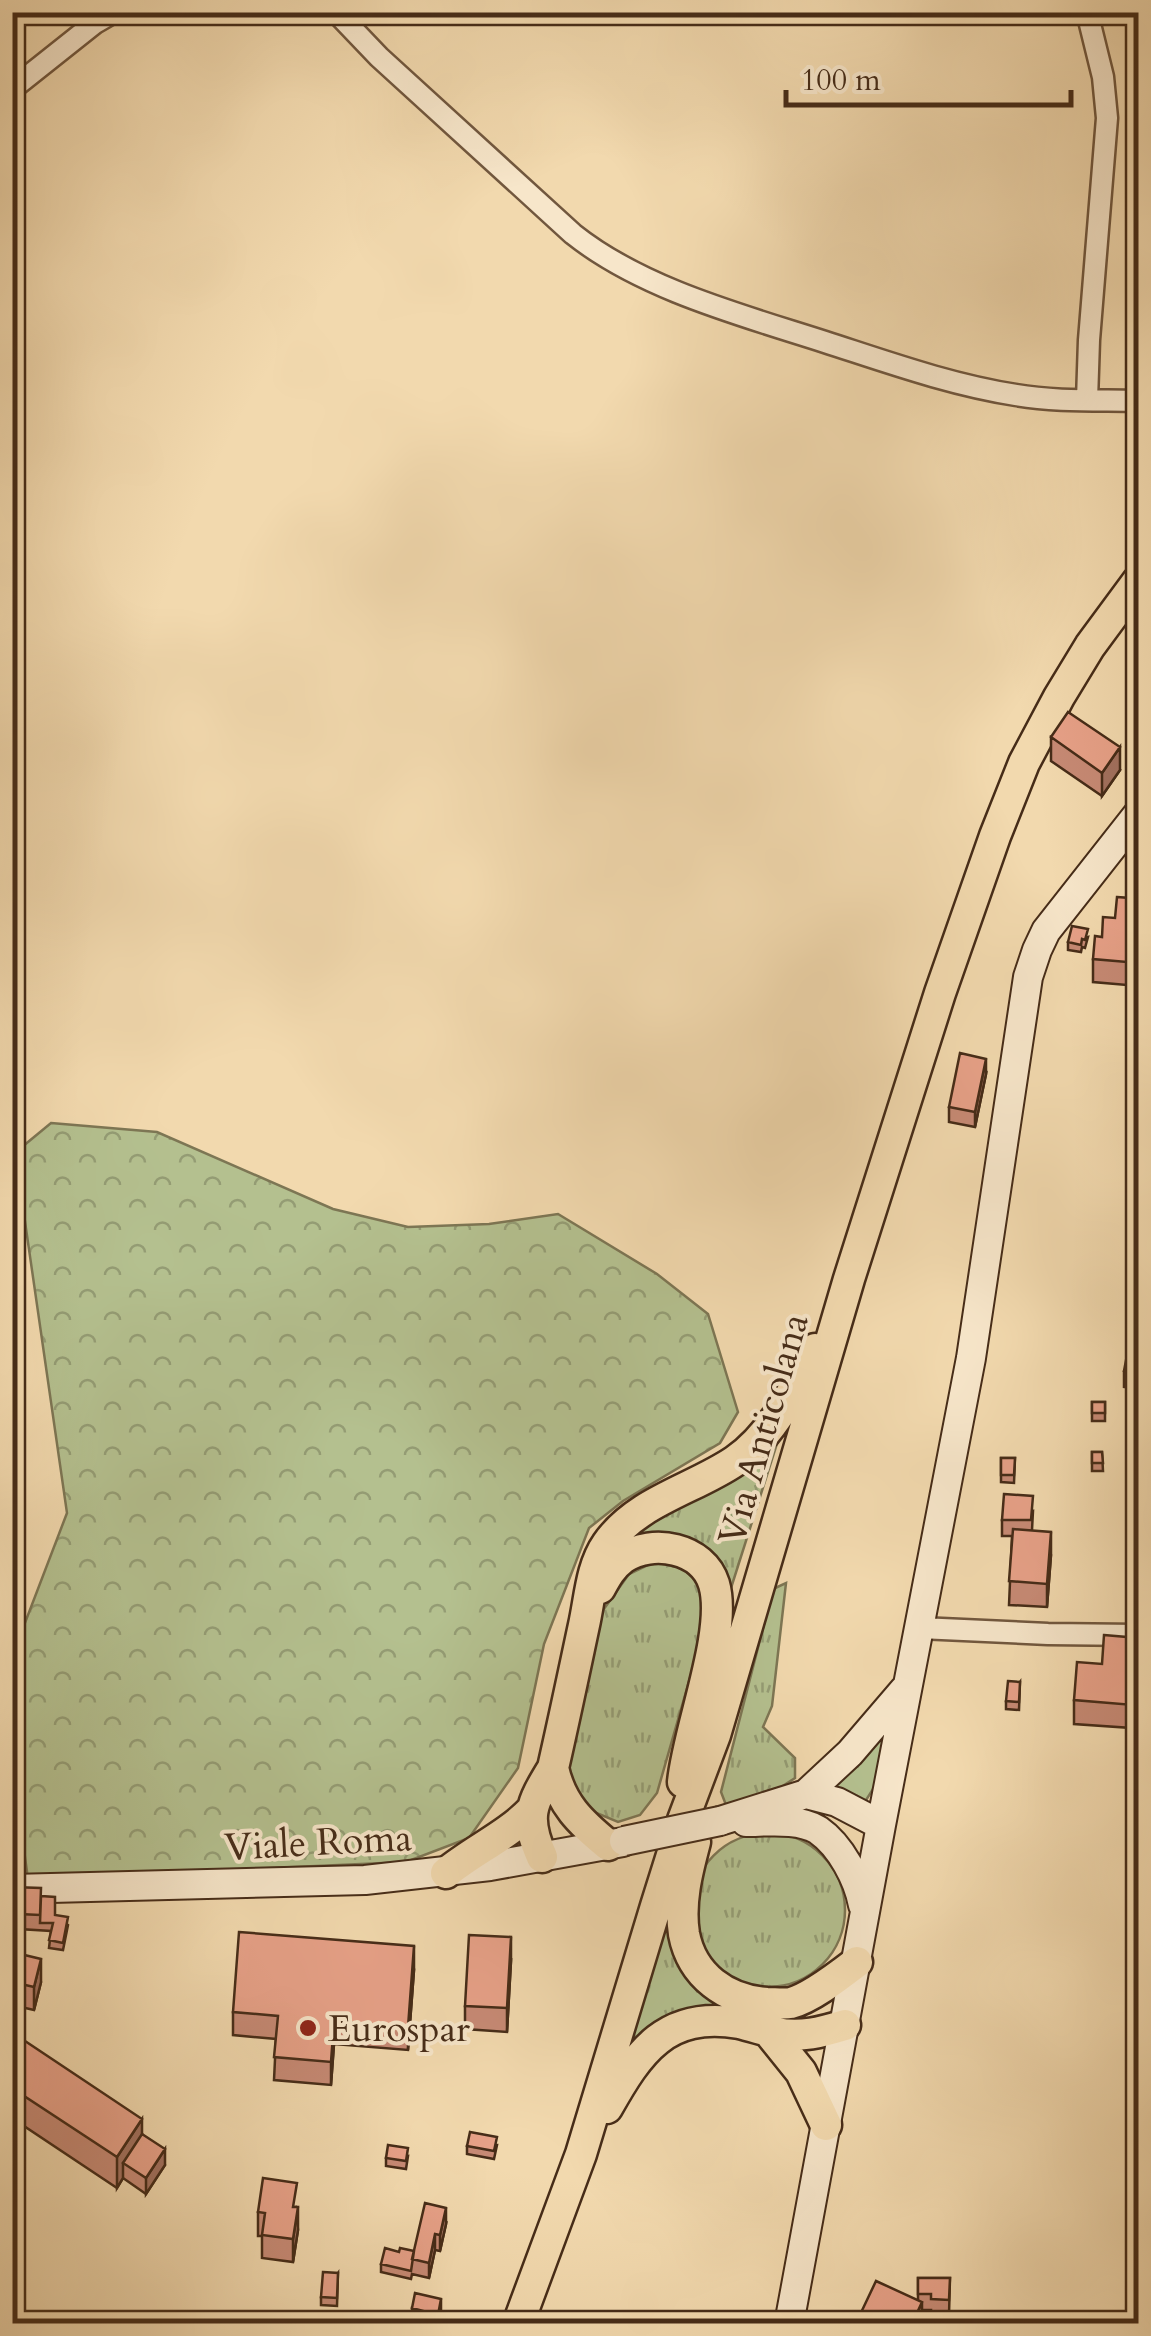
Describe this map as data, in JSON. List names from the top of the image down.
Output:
{
  "streets": {
    "main road": ["Via Anticolana"],
    "street": ["Viale Roma"]
  },
  "places": ["Eurospar"],
  "scale_bar": "100 m"
}
